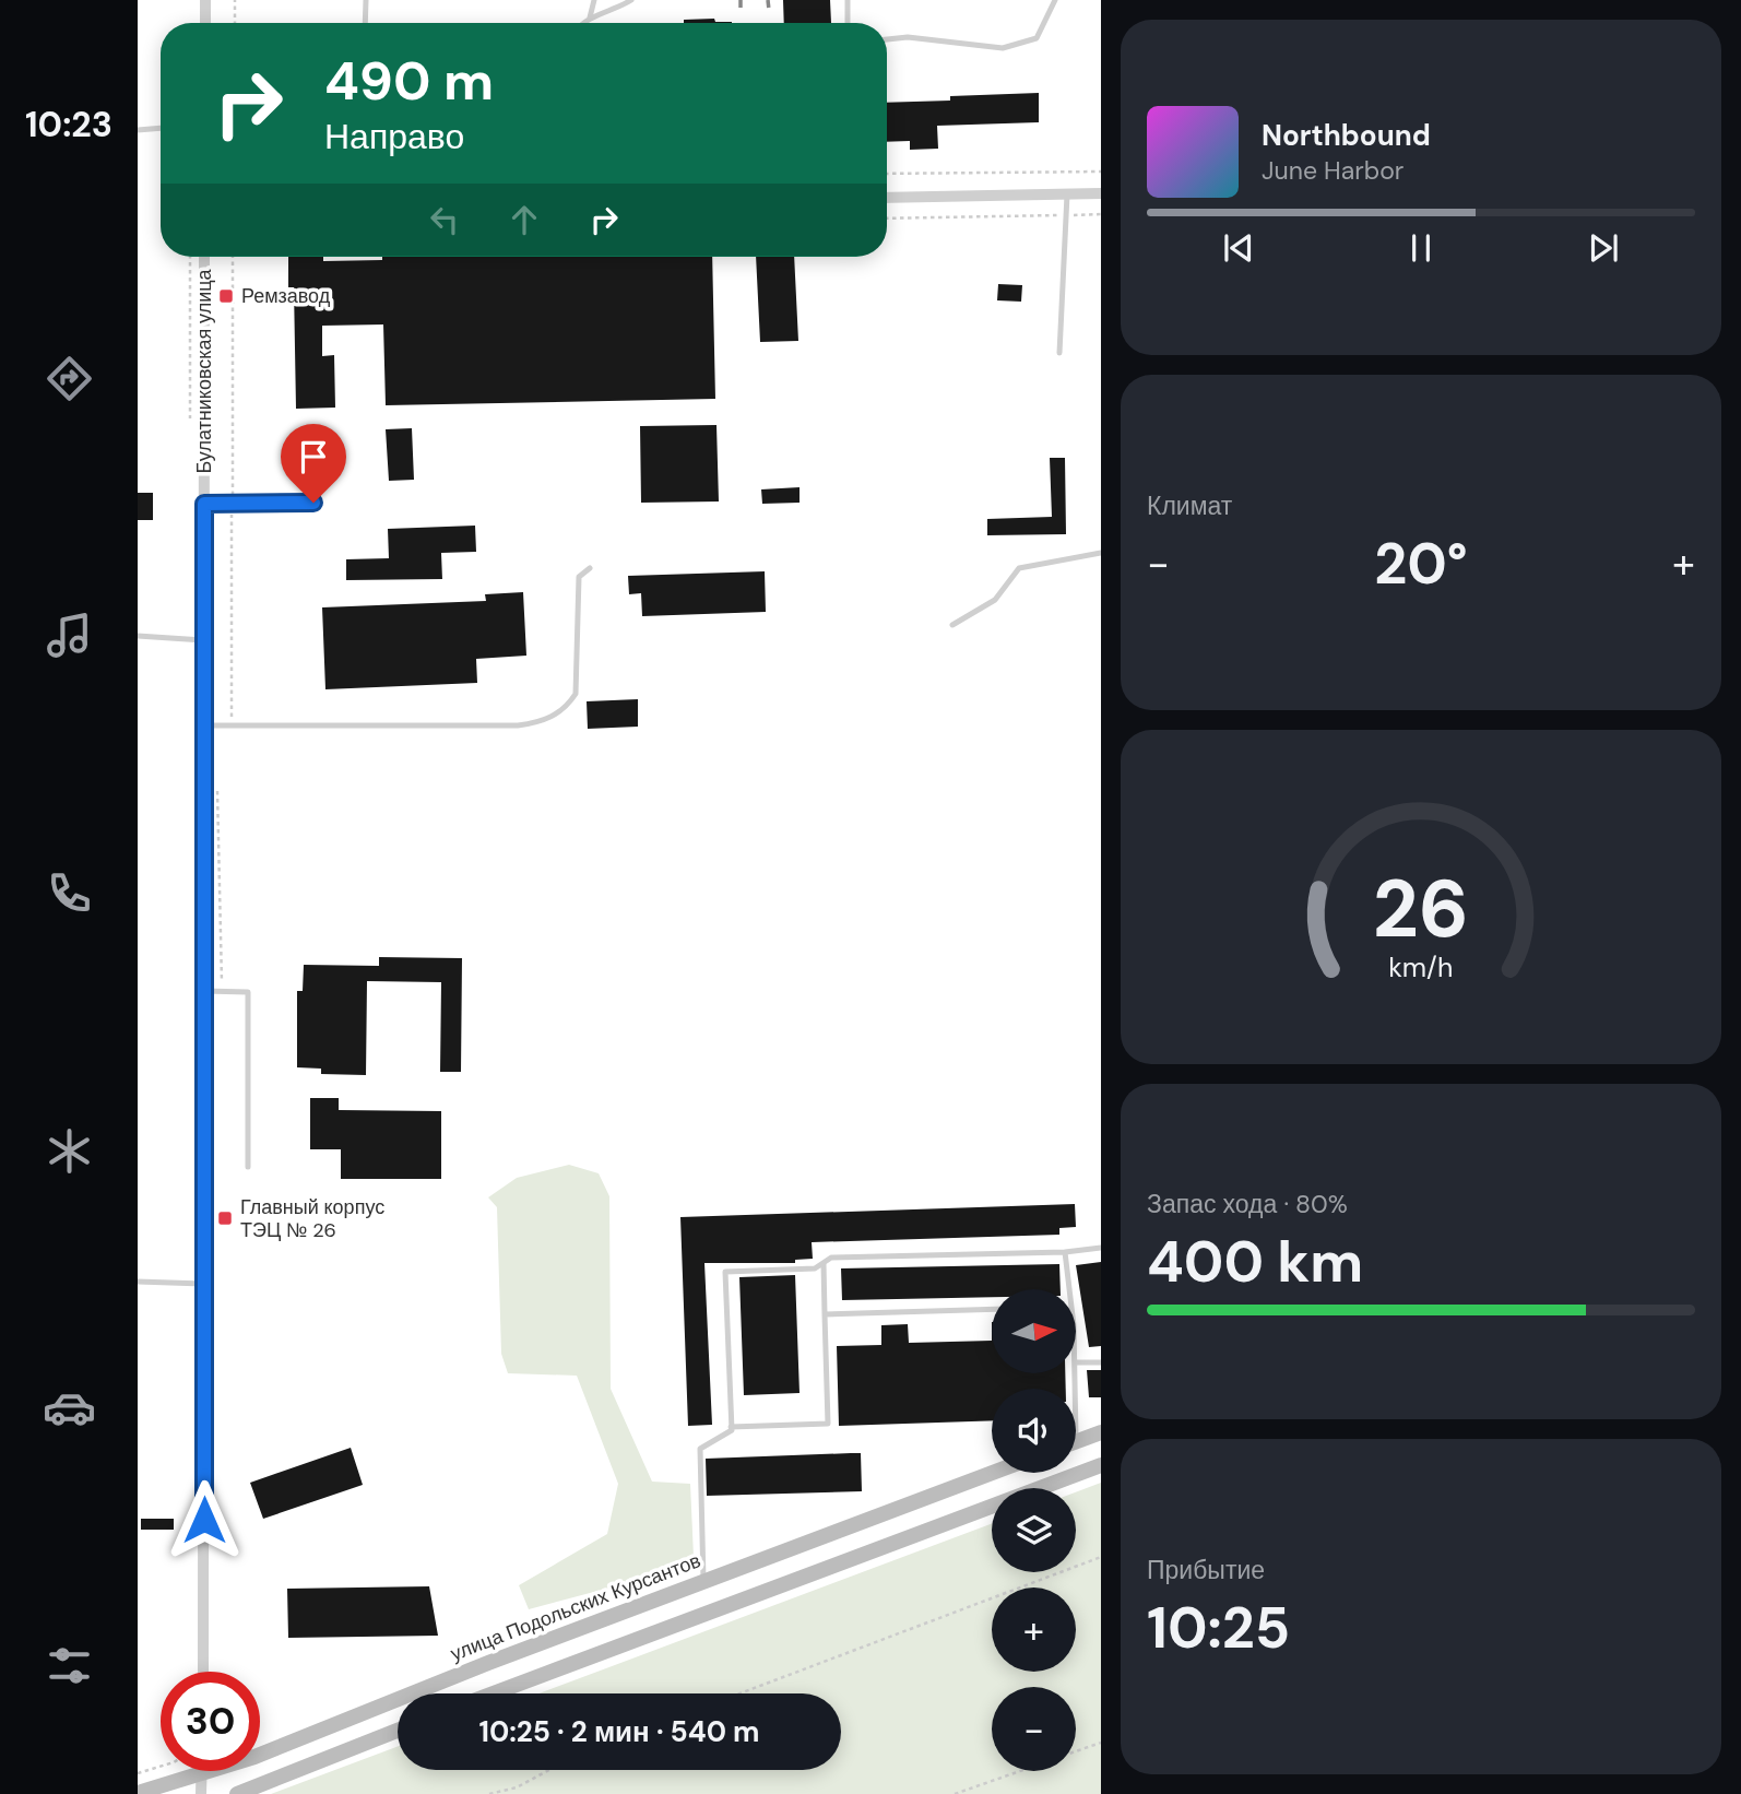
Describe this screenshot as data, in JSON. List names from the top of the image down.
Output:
{
  "streets": {
    "main road": ["улица Подольских Курсантов"],
    "street": ["Булатниковская улица"]
  },
  "places": {
    "transit": ["Ремзавод", "Главный корпус ТЭЦ № 26"]
  },
  "north": "right",
  "page": {
    "tabs": "10:23",
    "turn": ["490 m", "Направо"],
    "song": ["Northbound", "June Harbor"],
    "tile": [
      "Климат",
      ["Запас хода · 80%", "400 km"],
      ["Прибытие", "10:25"]
    ],
    "heat": ["−", "20°", "+"],
    "map_buttons": ["+", "−"],
    "limit": "30",
    "trip": "10:25 · 2 мин · 540 m",
    "gauge": ["26", "km/h"]
  }
}
